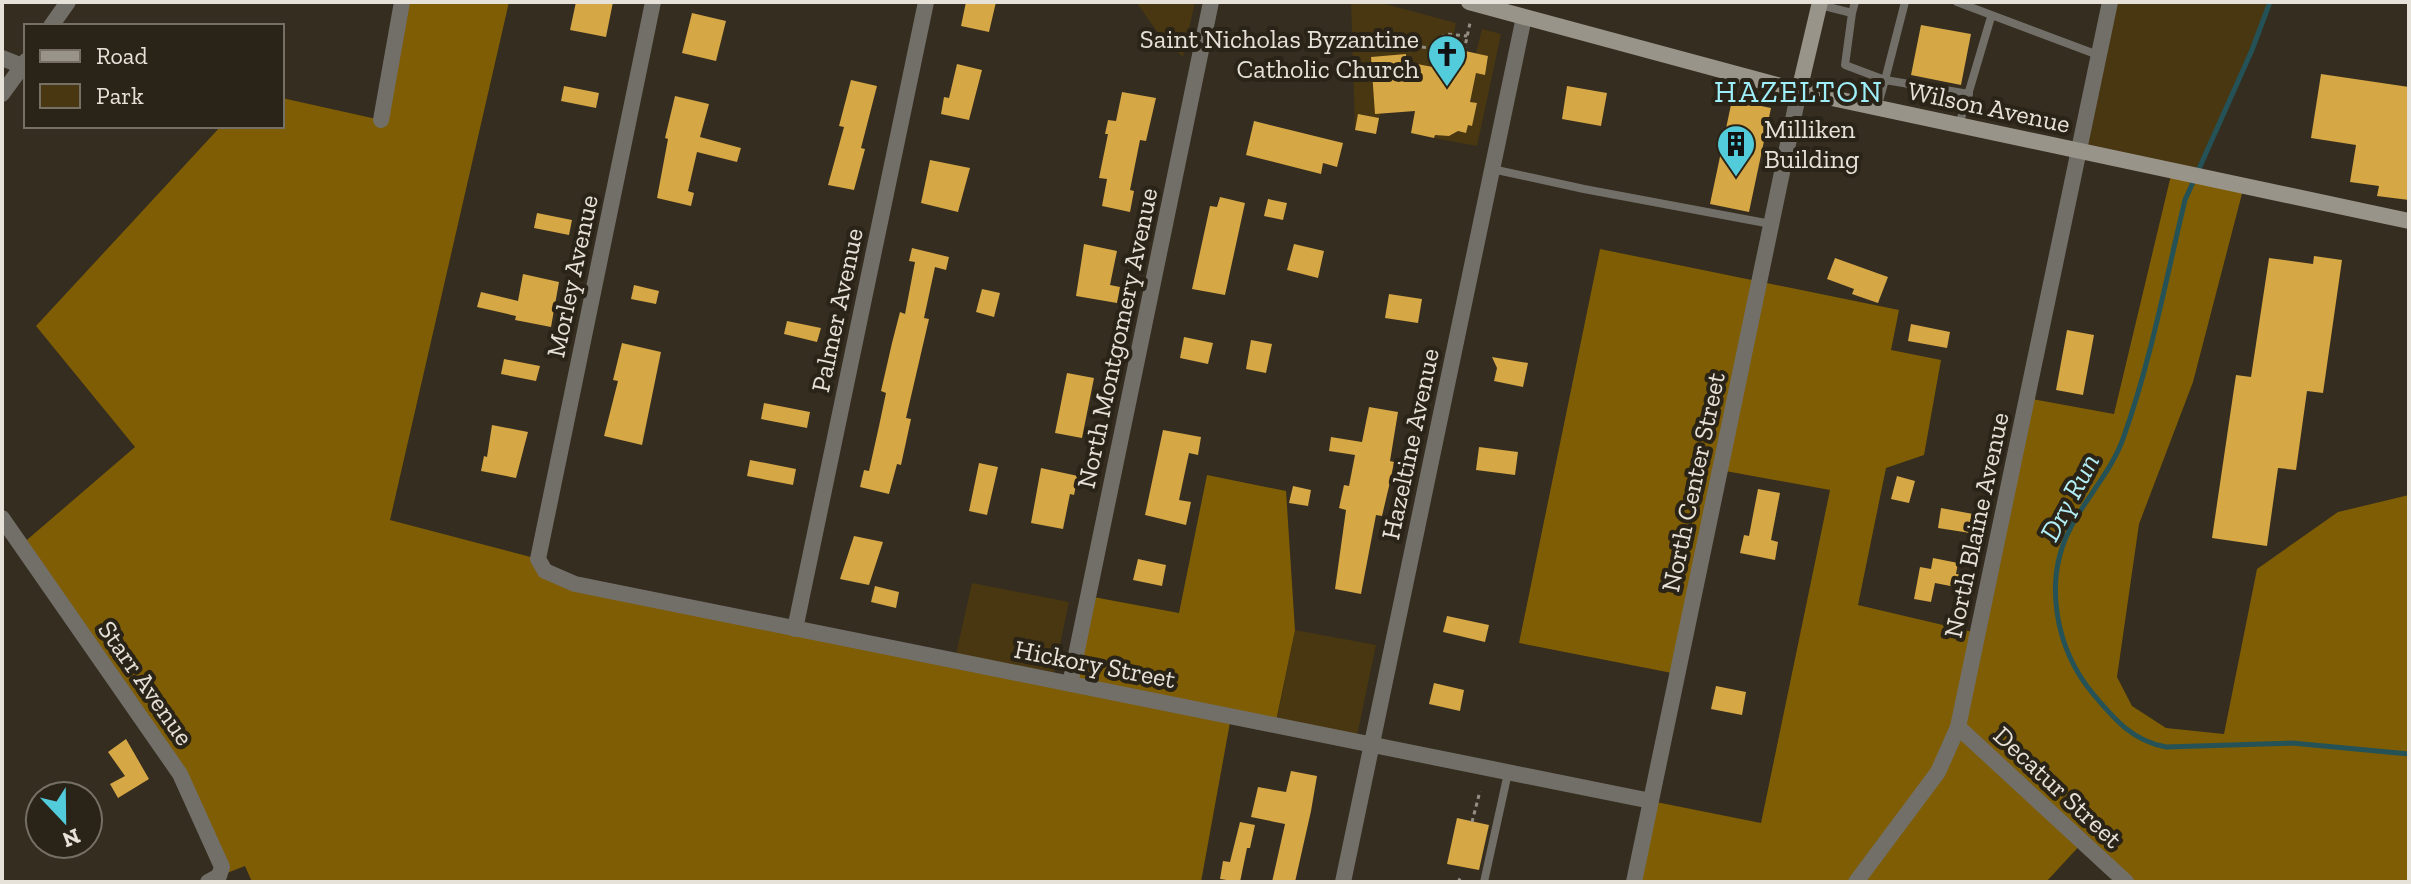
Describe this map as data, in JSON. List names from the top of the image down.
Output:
{
  "streets": {
    "main road": ["Wilson Avenue"],
    "street": [
      "Morley Avenue",
      "Palmer Avenue",
      "North Montgomery Avenue",
      "Hazeltine Avenue",
      "North Center Street",
      "North Blaine Avenue",
      "Hickory Street",
      "Starr Avenue",
      "Decatur Street"
    ]
  },
  "crossings": [
    ["Wilson Avenue", "Hazeltine Avenue"],
    ["Wilson Avenue", "North Center Street"],
    ["Wilson Avenue", "North Blaine Avenue"],
    ["Morley Avenue", "Hickory Street"],
    ["Palmer Avenue", "Hickory Street"],
    ["North Montgomery Avenue", "Hickory Street"],
    ["Hazeltine Avenue", "Hickory Street"],
    ["North Center Street", "Hickory Street"],
    ["North Blaine Avenue", "Decatur Street"]
  ],
  "districts": ["HAZELTON"],
  "water": ["Dry Run"],
  "places": {
    "church": ["Saint Nicholas Byzantine Catholic Church"],
    "building": ["Milliken Building"]
  },
  "legend": ["Road", "Park"],
  "north": "bottom"
}
